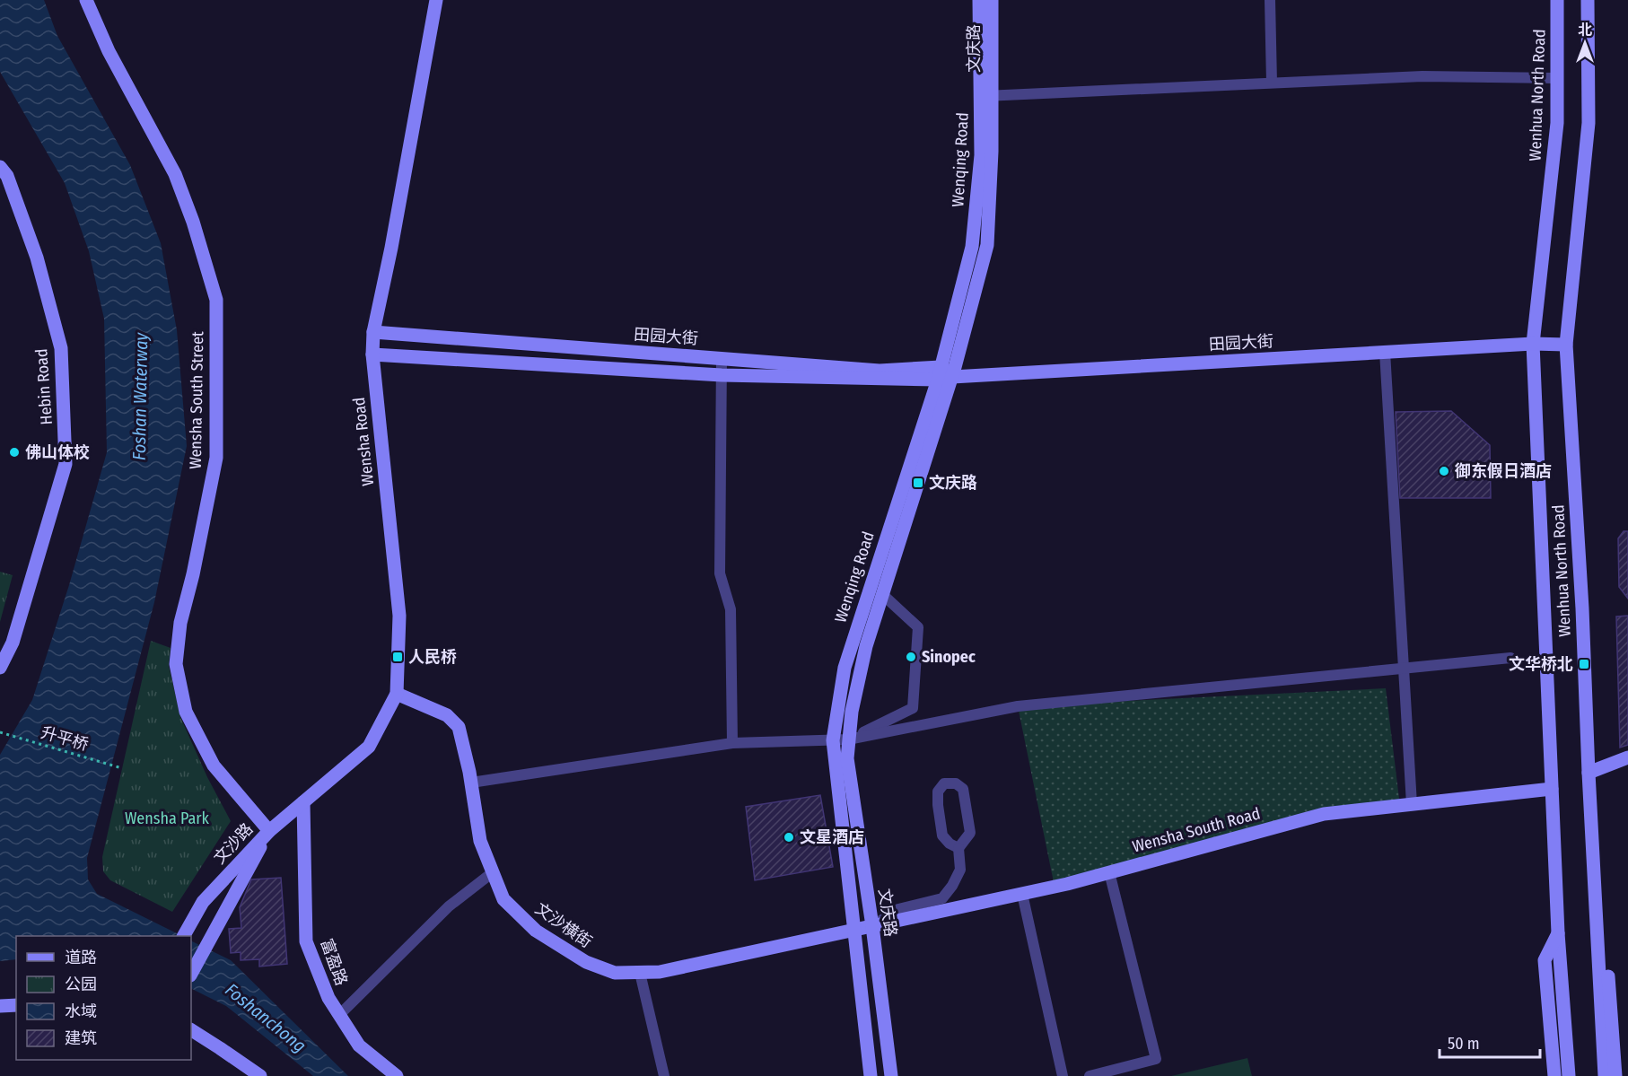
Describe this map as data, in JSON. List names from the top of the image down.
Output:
{
  "streets": {
    "street": [
      "文庆路",
      "Wenhua North Road",
      "Wenqing Road",
      "田园大街",
      "Hebin Road",
      "Wensha South Street",
      "Wensha Road",
      "Wensha South Road",
      "文沙路",
      "文沙横街",
      "富盈路"
    ],
    "path": ["升平桥"]
  },
  "crossings": [
    ["文庆路", "Wenqing Road"],
    ["文庆路", "田园大街"],
    ["文庆路", "Wensha South Road"],
    ["Wenhua North Road", "田园大街"],
    ["Wenhua North Road", "Wensha South Road"],
    ["Wenqing Road", "田园大街"],
    ["Wenqing Road", "Wensha South Road"],
    ["Wenqing Road", "文沙横街"],
    ["田园大街", "Wensha Road"],
    ["Wensha South Street", "Wensha Road"],
    ["Wensha South Street", "文沙路"],
    ["Wensha Road", "文沙路"],
    ["Wensha Road", "文沙横街"],
    ["Wensha Road", "富盈路"],
    ["Wensha South Road", "文沙横街"]
  ],
  "water": ["Foshan Waterway", "Foshanchong"],
  "parks": ["Wensha Park"],
  "places": {
    "other": [
      "佛山体校",
      "御东假日酒店",
      "Sinopec",
      "文星酒店"
    ],
    "transit": ["文庆路", "人民桥", "文华桥北"]
  },
  "legend": [
    "道路",
    "公园",
    "水域",
    "建筑"
  ],
  "scale_bar": "50 m",
  "north": "top"
}
